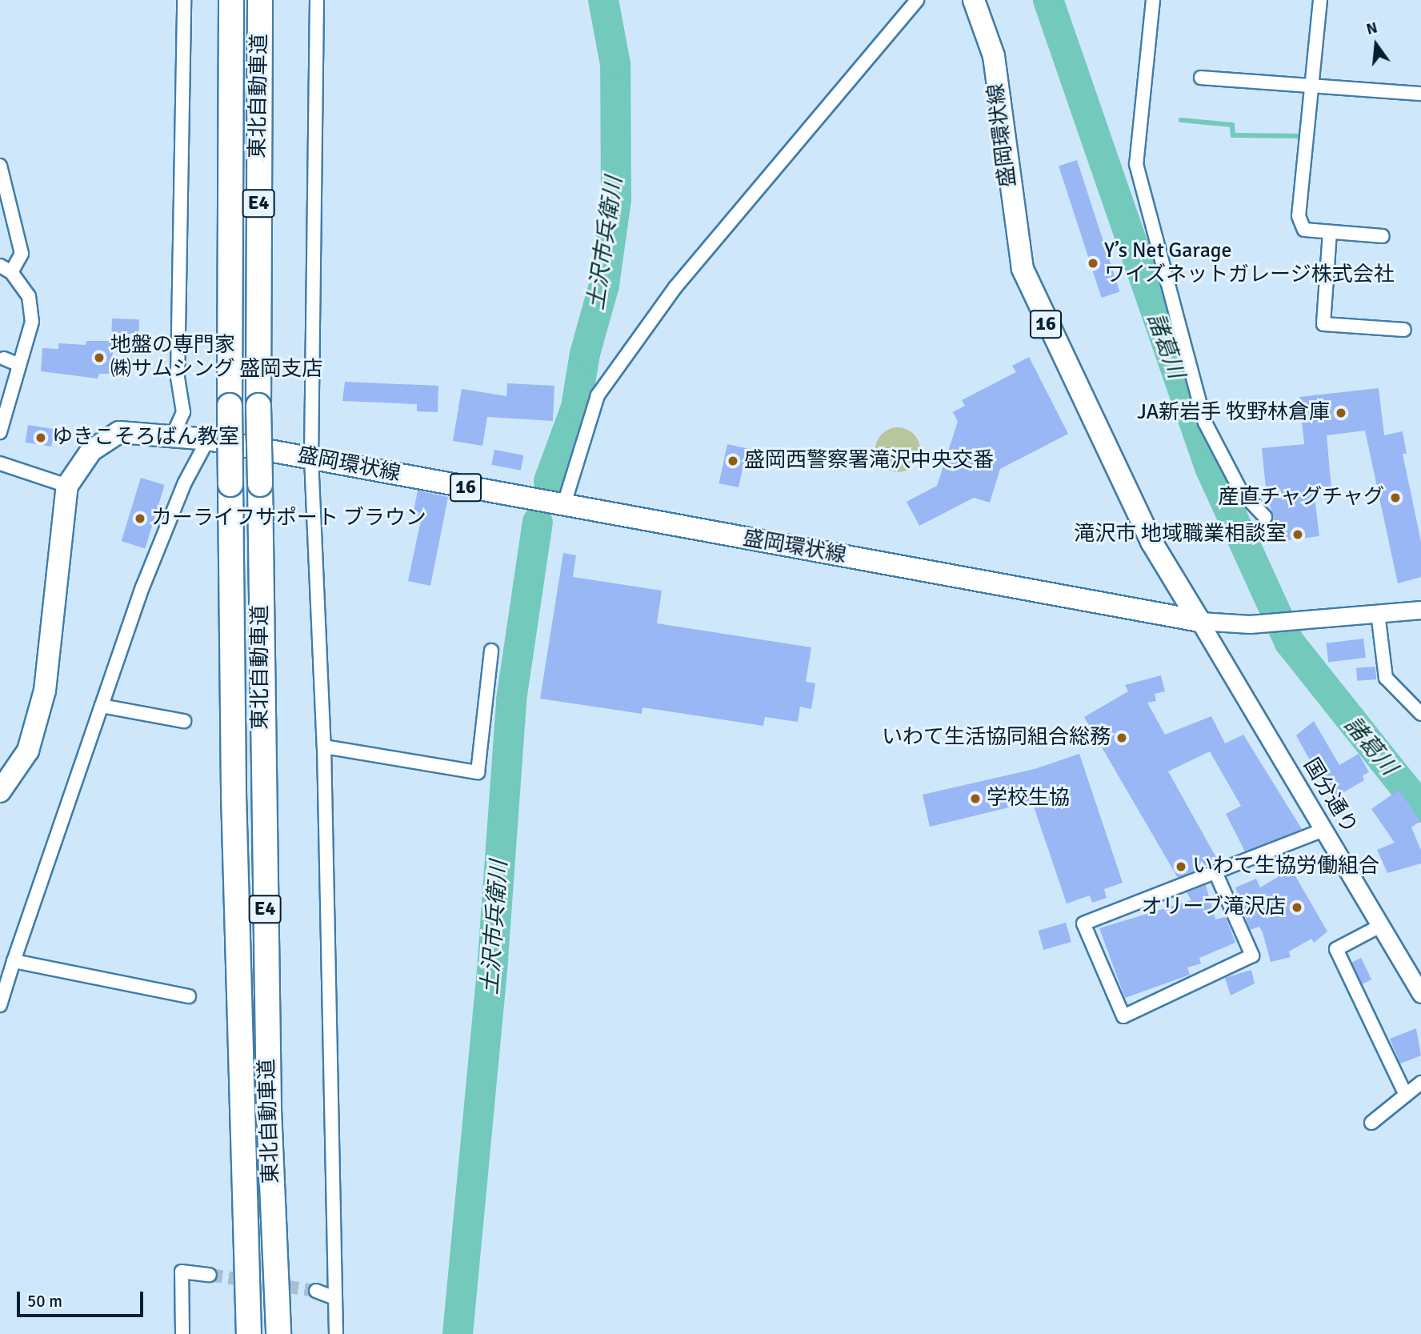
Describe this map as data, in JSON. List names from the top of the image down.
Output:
{
  "streets": {
    "highway": ["東北自動車道", "E4"],
    "main road": ["盛岡環状線", "16"],
    "street": ["国分通り"]
  },
  "crossings": [
    ["盛岡環状線", "国分通り"]
  ],
  "water": ["土沢市兵衛川", "諸葛川"],
  "places": [
    "Y’s Net Garage ワイズネットガレージ株式会社",
    "地盤の専門家 ㈱サムシング 盛岡支店",
    "JA新岩手 牧野林倉庫",
    "ゆきこそろばん教室",
    "盛岡西警察署滝沢中央交番",
    "産直チャグチャグ",
    "カーライフサポート ブラウン",
    "滝沢市 地域職業相談室",
    "いわて生活協同組合総務",
    "学校生協",
    "いわて生協労働組合",
    "オリーブ滝沢店"
  ],
  "scale_bar": "50 m",
  "north": "top"
}
